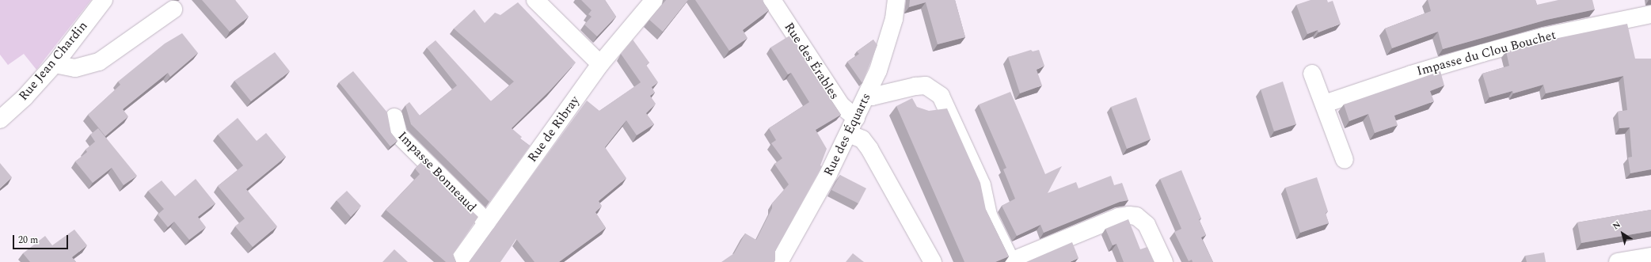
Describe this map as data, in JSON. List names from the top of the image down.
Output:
{
  "streets": {
    "street": [
      "Impasse du Clou Bouchet",
      "Rue Jean Chardin",
      "Rue des Érables",
      "Rue de Ribray",
      "Rue des Équarts",
      "Impasse Bonneaud"
    ]
  },
  "crossings": [
    ["Rue des Érables", "Rue des Équarts"],
    ["Rue de Ribray", "Impasse Bonneaud"]
  ],
  "scale_bar": "20 m",
  "north": "top left"
}
